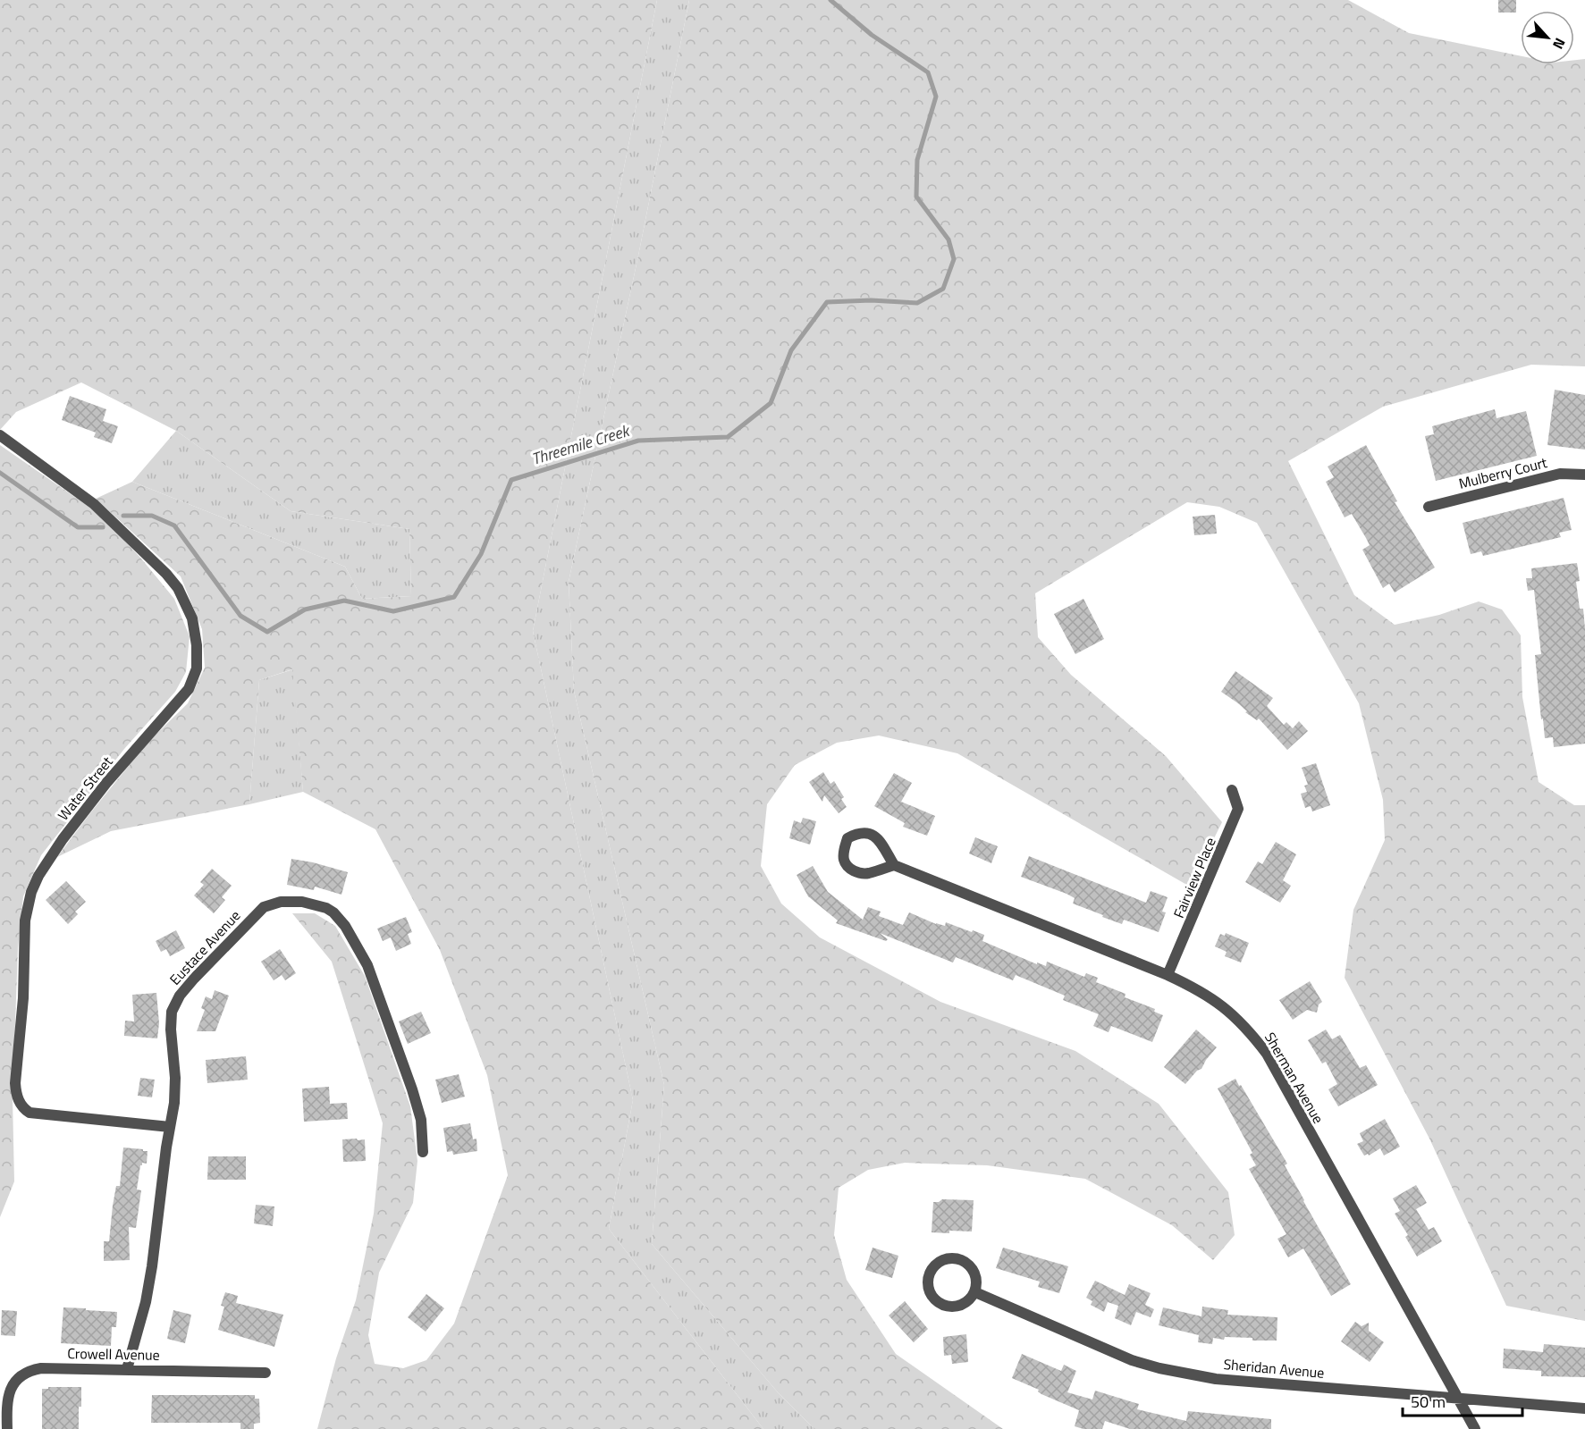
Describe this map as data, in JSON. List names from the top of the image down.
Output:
{
  "streets": {
    "street": [
      "Mulberry Court",
      "Water Street",
      "Fairview Place",
      "Eustace Avenue",
      "Sherman Avenue",
      "Crowell Avenue",
      "Sheridan Avenue"
    ]
  },
  "crossings": [
    ["Water Street", "Eustace Avenue"],
    ["Fairview Place", "Sherman Avenue"],
    ["Eustace Avenue", "Crowell Avenue"],
    ["Sherman Avenue", "Sheridan Avenue"]
  ],
  "water": ["Threemile Creek"],
  "scale_bar": "50 m",
  "north": "bottom right"
}
